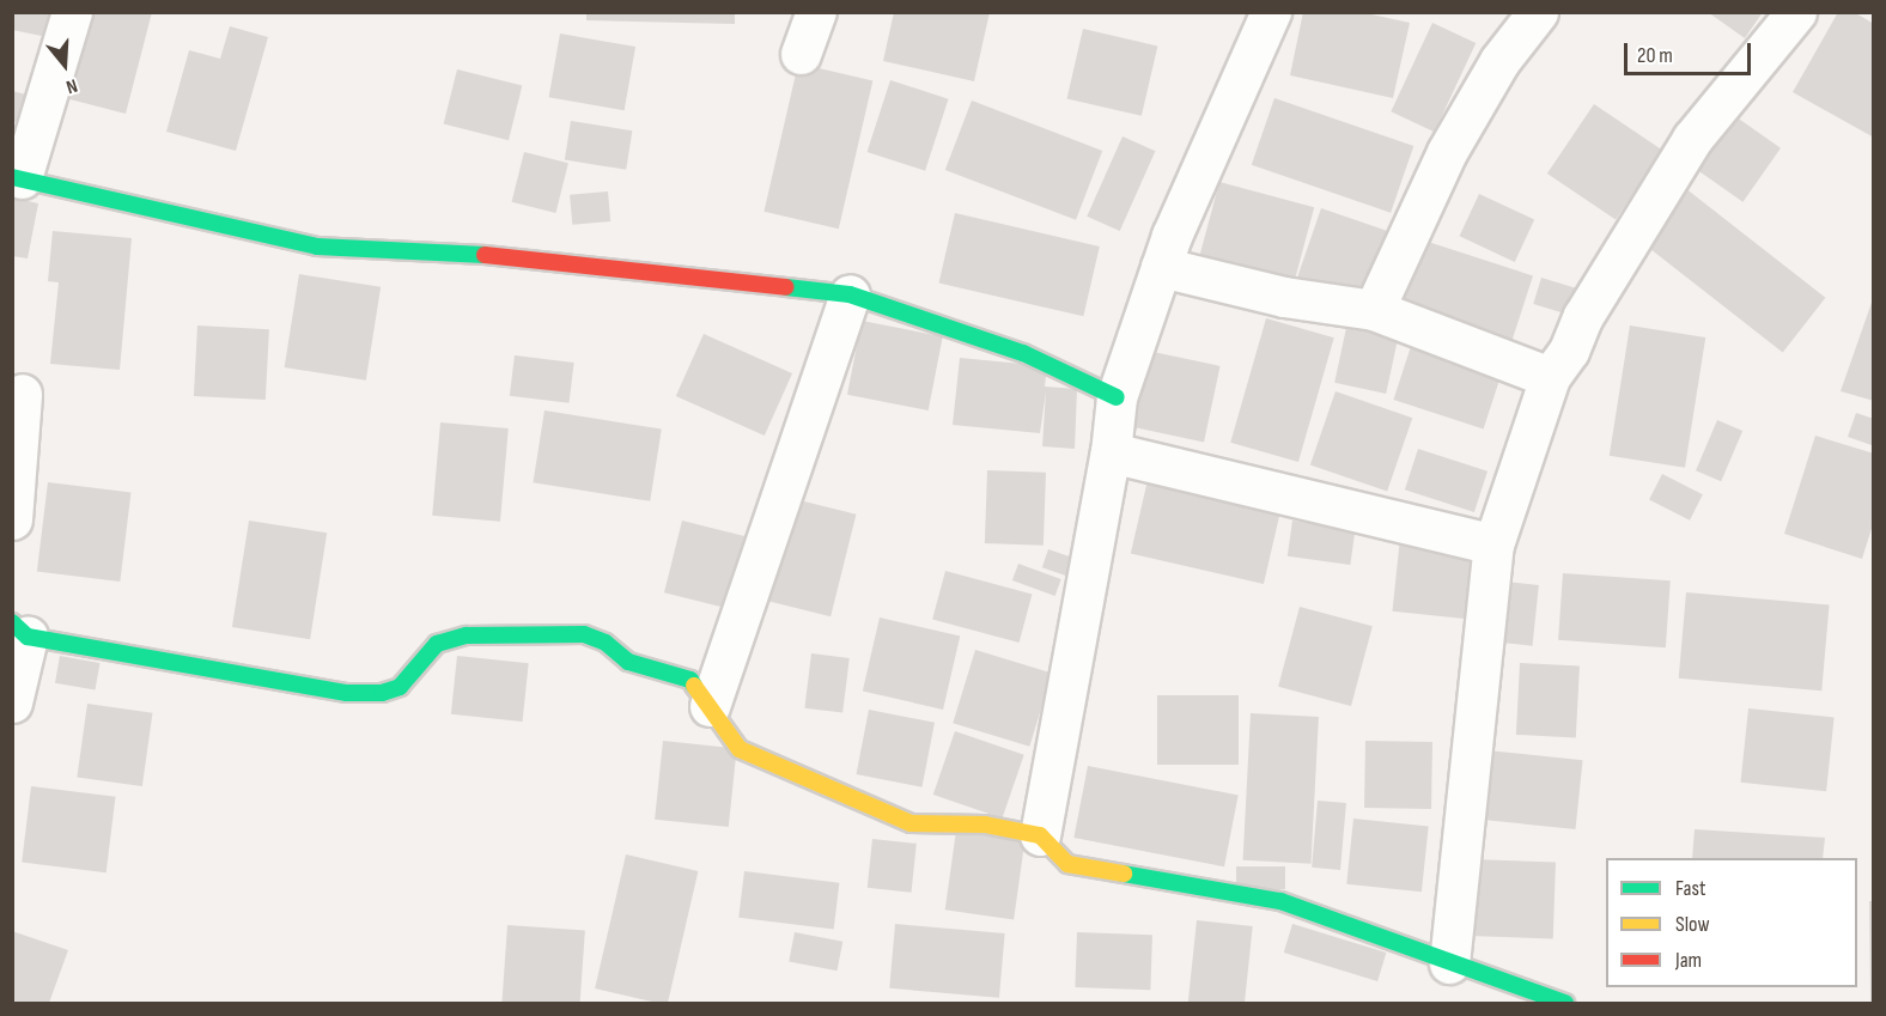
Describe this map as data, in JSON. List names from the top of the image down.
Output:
{
  "legend": ["Fast", "Slow", "Jam"],
  "scale_bar": "20 m",
  "north": "bottom"
}
